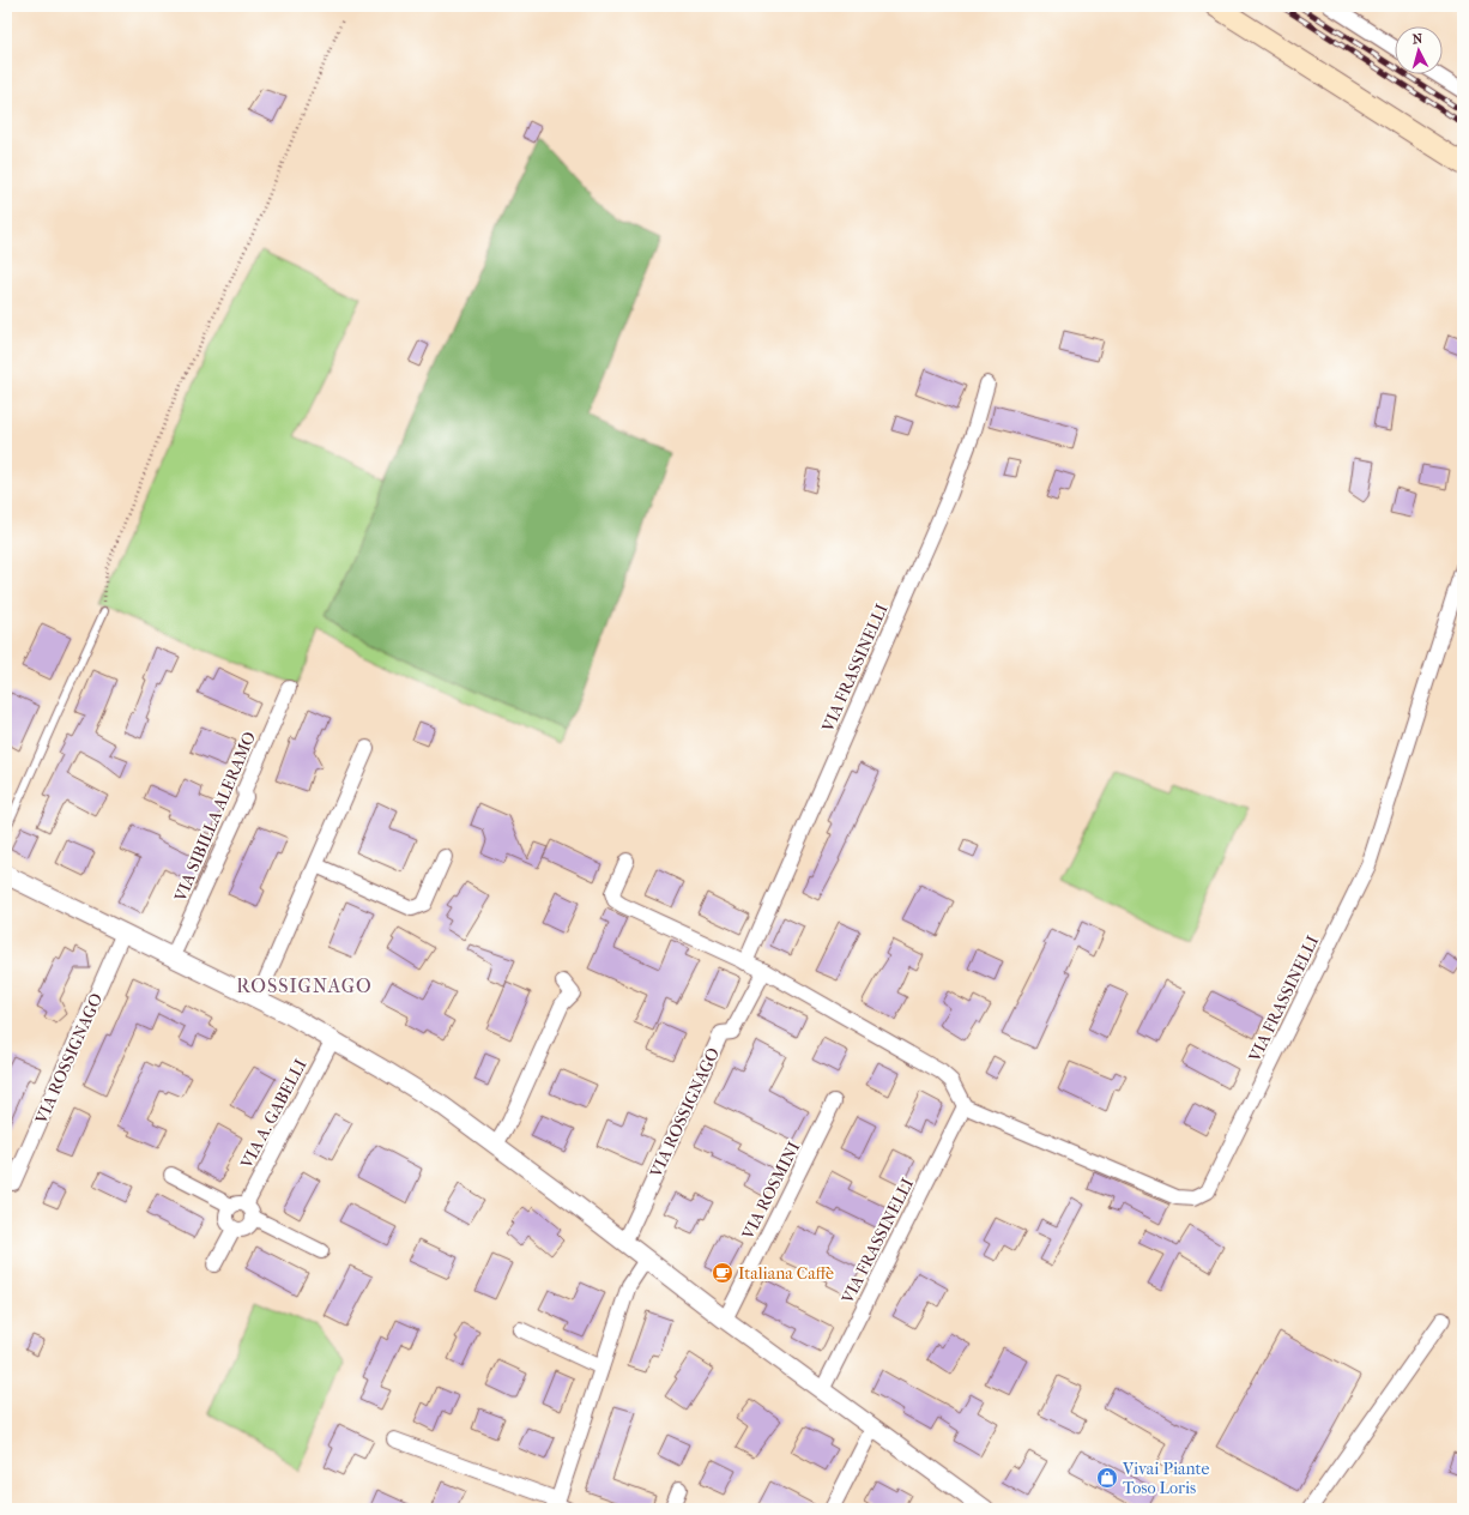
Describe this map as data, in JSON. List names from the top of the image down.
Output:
{
  "streets": {
    "street": [
      "VIA FRASSINELLI",
      "VIA SIBILLA ALERAMO",
      "VIA ROSSIGNAGO",
      "VIA A. GABELLI",
      "VIA ROSMINI"
    ]
  },
  "districts": ["ROSSIGNAGO"],
  "places": {
    "cafe": ["Italiana Caffè"],
    "shop": ["Vivai Piante Toso Loris"]
  },
  "north": "top"
}
